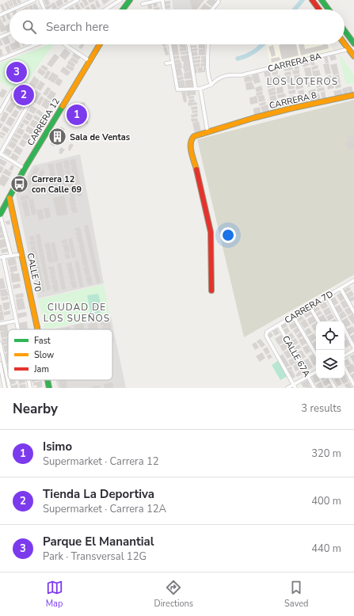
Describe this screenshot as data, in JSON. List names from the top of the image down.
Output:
{
  "streets": {
    "street": [
      "CARRERA 8A",
      "CARRERA 8",
      "CARRERA 12",
      "CALLE 70",
      "CARRERA 7D",
      "CALLE 67A"
    ]
  },
  "crossings": [
    ["CARRERA 12", "CALLE 70"],
    ["CARRERA 7D", "CALLE 67A"]
  ],
  "districts": ["LOS LOTEROS", "CIUDAD DE LOS SUEÑOS"],
  "places": {
    "building": ["Sala de Ventas"],
    "bus stop": ["Carrera 12 con Calle 69"]
  },
  "legend": ["Fast", "Slow", "Jam"],
  "page": {
    "search": "Search here",
    "pins": ["3", "2", "1"],
    "heading": ["Nearby", "3 results"],
    "list": [
      {
        "mark": "1",
        "name": "Isimo",
        "note": "Supermarket · Carrera 12",
        "value": "320 m"
      },
      {
        "mark": "2",
        "name": "Tienda La Deportiva",
        "note": "Supermarket · Carrera 12A",
        "value": "400 m"
      },
      {
        "mark": "3",
        "name": "Parque El Manantial",
        "note": "Park · Transversal 12G",
        "value": "440 m"
      }
    ],
    "nav": ["Map", "Directions", "Saved"]
  }
}
